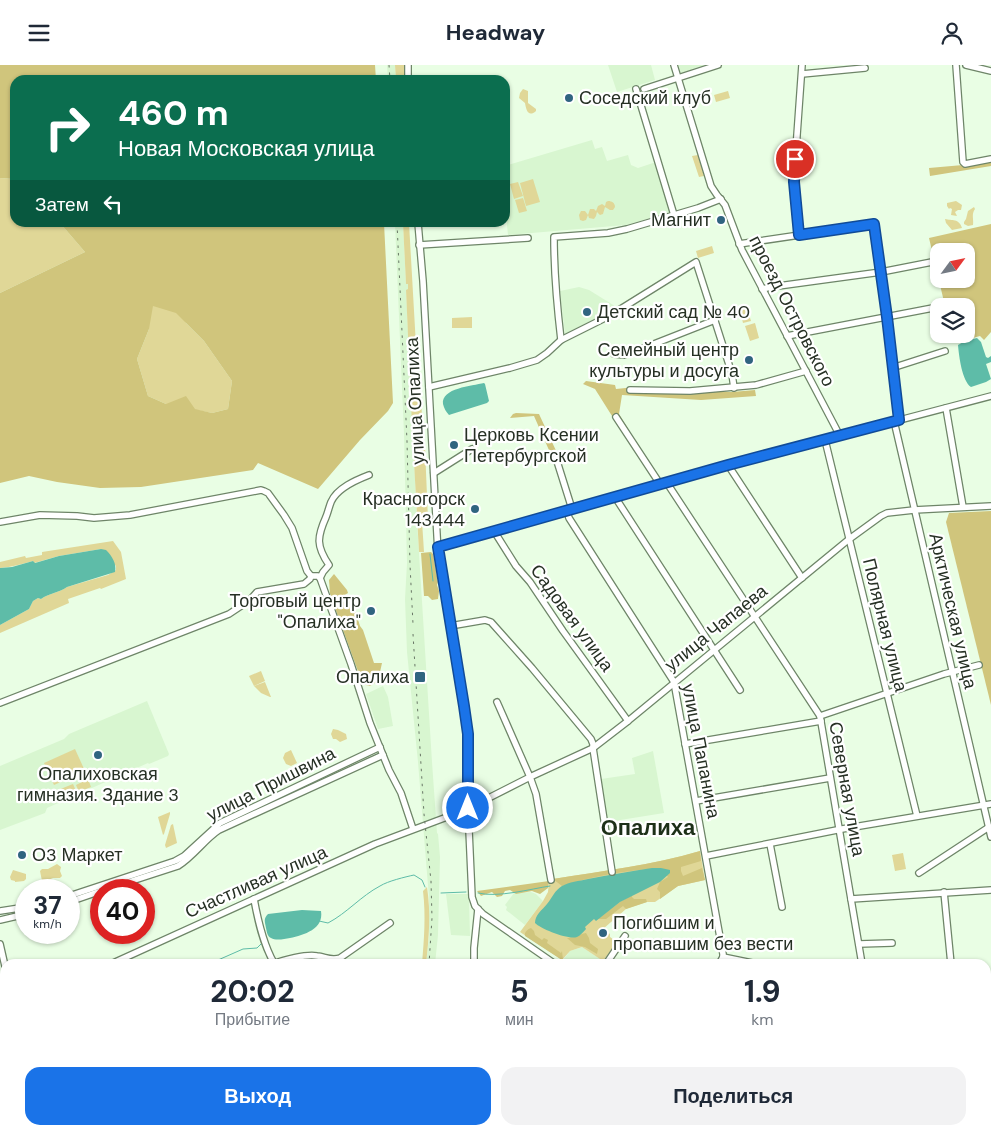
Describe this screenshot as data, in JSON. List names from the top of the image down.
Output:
{
  "streets": {
    "street": [
      "проезд Островского",
      "улица Опалиха",
      "Арктическая улица",
      "Садовая улица",
      "Полярная улица",
      "улица Чапаева",
      "улица Папанина",
      "улица Пришвина",
      "Северная улица",
      "Счастливая улица"
    ]
  },
  "crossings": [
    ["улица Опалиха", "улица Чапаева"],
    ["улица Опалиха", "Счастливая улица"],
    ["Арктическая улица", "улица Чапаева"],
    ["Садовая улица", "улица Чапаева"],
    ["Полярная улица", "улица Чапаева"],
    ["улица Чапаева", "улица Папанина"],
    ["улица Чапаева", "Северная улица"],
    ["улица Чапаева", "Счастливая улица"]
  ],
  "districts": ["Опалиха"],
  "places": {
    "other": [
      "Соседский клуб",
      "Магнит",
      "Детский сад № 40",
      "Семейный центр культуры и досуга",
      "Церковь Ксении Петербургской",
      "Красногорск 143444",
      "Торговый центр \"Опалиха\"",
      "Опалиховская гимназия. Здание 3",
      "О3 Маркет",
      "Погибшим и пропавшим без вести"
    ],
    "transit": ["Опалиха"]
  },
  "north": "top right",
  "page": {
    "header": "Headway",
    "turn": ["460 m", "Новая Московская улица"],
    "then": "Затем",
    "speed": "37 km/h",
    "limit": "40",
    "eta": [
      "20:02",
      "Прибытие",
      "5",
      "мин",
      "1.9",
      "km"
    ],
    "buttons": ["Выход", "Поделиться"]
  }
}
